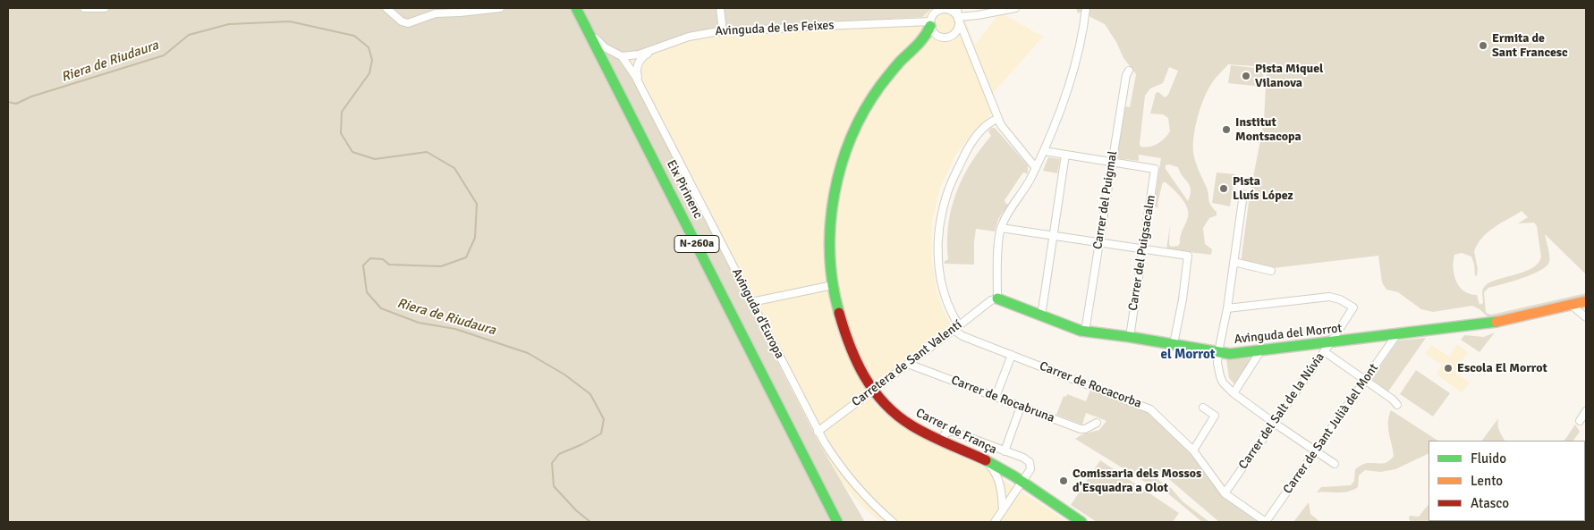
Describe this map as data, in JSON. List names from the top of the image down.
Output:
{
  "streets": {
    "street": [
      "Avinguda de les Feixes",
      "Eix Pirinenc",
      "Carrer del Puigmal",
      "N-260a",
      "Carrer del Puigsacalm",
      "Avinguda d'Europa",
      "Avinguda del Morrot",
      "Carretera de Sant Valentí",
      "Carrer de Rocacorba",
      "Carrer de Rocabruna",
      "Carrer del Salt de la Núvia",
      "Carrer de Sant Julià del Mont",
      "Carrer de França"
    ]
  },
  "crossings": [
    ["Avinguda de les Feixes", "Avinguda d'Europa"],
    ["Avinguda de les Feixes", "Carrer de França"],
    ["Eix Pirinenc", "Avinguda d'Europa"],
    ["Carrer del Puigmal", "Carrer del Puigsacalm"],
    ["Carrer del Puigmal", "Avinguda del Morrot"],
    ["Carrer del Puigsacalm", "Avinguda del Morrot"],
    ["Avinguda d'Europa", "Carretera de Sant Valentí"],
    ["Avinguda del Morrot", "Carretera de Sant Valentí"],
    ["Avinguda del Morrot", "Carrer del Salt de la Núvia"],
    ["Avinguda del Morrot", "Carrer de Sant Julià del Mont"],
    ["Carretera de Sant Valentí", "Carrer de Rocacorba"],
    ["Carretera de Sant Valentí", "Carrer de Rocabruna"],
    ["Carretera de Sant Valentí", "Carrer de França"],
    ["Carrer de Rocacorba", "Carrer del Salt de la Núvia"],
    ["Carrer de Rocacorba", "Carrer de Sant Julià del Mont"]
  ],
  "districts": ["el Morrot"],
  "water": ["Riera de Riudaura"],
  "places": [
    "Ermita de Sant Francesc",
    "Pista Miquel Vilanova",
    "Institut Montsacopa",
    "Pista Lluís López",
    "Escola El Morrot",
    "Comissaria dels Mossos d'Esquadra a Olot"
  ],
  "legend": ["Fluido", "Lento", "Atasco"]
}
